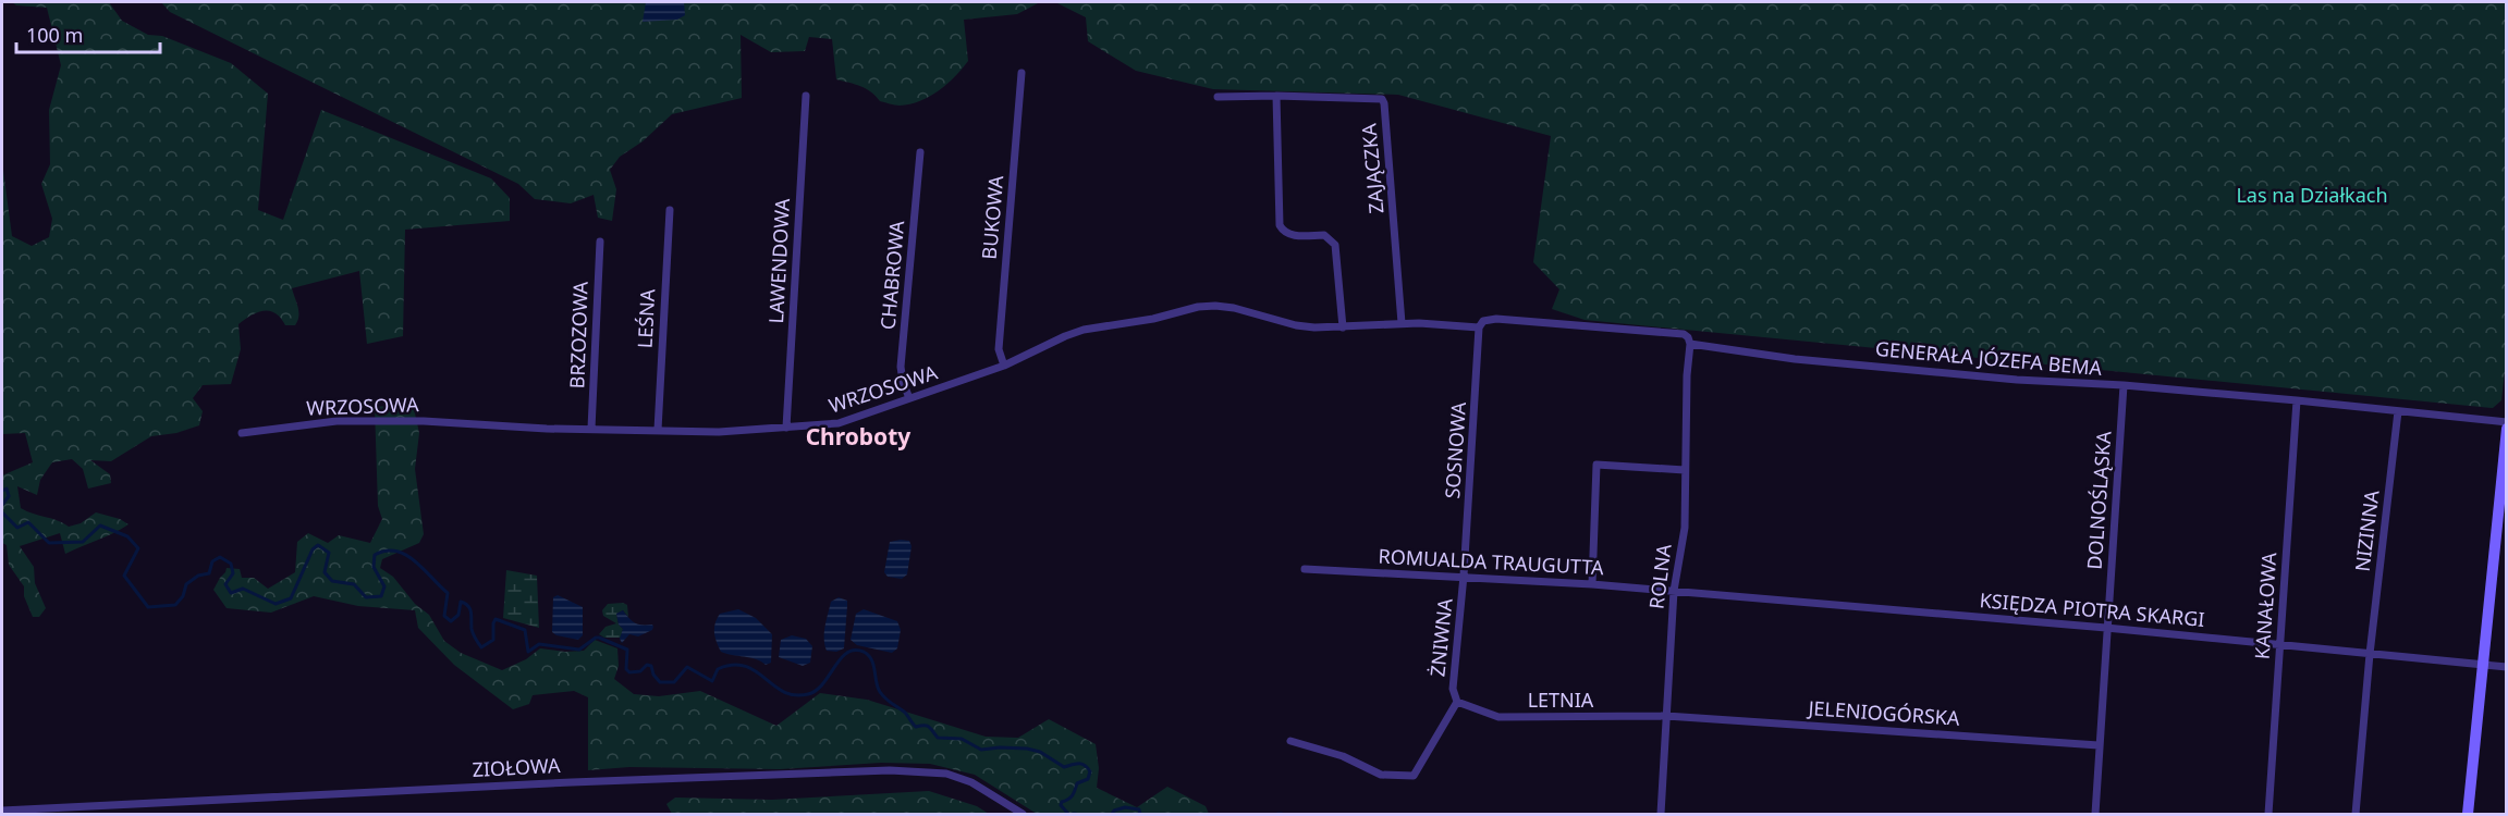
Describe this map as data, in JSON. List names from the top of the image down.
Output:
{
  "streets": {
    "street": [
      "ZAJĄCZKA",
      "BUKOWA",
      "LAWENDOWA",
      "CHABROWA",
      "LEŚNA",
      "BRZOZOWA",
      "GENERAŁA JÓZEFA BEMA",
      "WRZOSOWA",
      "SOSNOWA",
      "DOLNOŚLĄSKA",
      "NIZINNA",
      "ROMUALDA TRAUGUTTA",
      "ROLNA",
      "KANAŁOWA",
      "KSIĘDZA PIOTRA SKARGI",
      "ŻNIWNA",
      "LETNIA",
      "JELENIOGÓRSKA",
      "ZIOŁOWA"
    ]
  },
  "crossings": [
    ["ZAJĄCZKA", "WRZOSOWA"],
    ["BUKOWA", "WRZOSOWA"],
    ["LAWENDOWA", "WRZOSOWA"],
    ["CHABROWA", "WRZOSOWA"],
    ["LEŚNA", "WRZOSOWA"],
    ["BRZOZOWA", "WRZOSOWA"],
    ["GENERAŁA JÓZEFA BEMA", "WRZOSOWA"],
    ["GENERAŁA JÓZEFA BEMA", "SOSNOWA"],
    ["GENERAŁA JÓZEFA BEMA", "DOLNOŚLĄSKA"],
    ["GENERAŁA JÓZEFA BEMA", "NIZINNA"],
    ["GENERAŁA JÓZEFA BEMA", "ROLNA"],
    ["GENERAŁA JÓZEFA BEMA", "KANAŁOWA"],
    ["WRZOSOWA", "SOSNOWA"],
    ["SOSNOWA", "ROMUALDA TRAUGUTTA"],
    ["SOSNOWA", "ŻNIWNA"],
    ["DOLNOŚLĄSKA", "KSIĘDZA PIOTRA SKARGI"],
    ["DOLNOŚLĄSKA", "JELENIOGÓRSKA"],
    ["NIZINNA", "KSIĘDZA PIOTRA SKARGI"],
    ["ROMUALDA TRAUGUTTA", "ROLNA"],
    ["ROMUALDA TRAUGUTTA", "KSIĘDZA PIOTRA SKARGI"],
    ["ROMUALDA TRAUGUTTA", "ŻNIWNA"],
    ["ROLNA", "KSIĘDZA PIOTRA SKARGI"],
    ["ROLNA", "LETNIA"],
    ["ROLNA", "JELENIOGÓRSKA"],
    ["KANAŁOWA", "KSIĘDZA PIOTRA SKARGI"],
    ["ŻNIWNA", "LETNIA"],
    ["LETNIA", "JELENIOGÓRSKA"]
  ],
  "districts": ["Chroboty"],
  "parks": ["Las na Działkach"],
  "scale_bar": "100 m"
}
